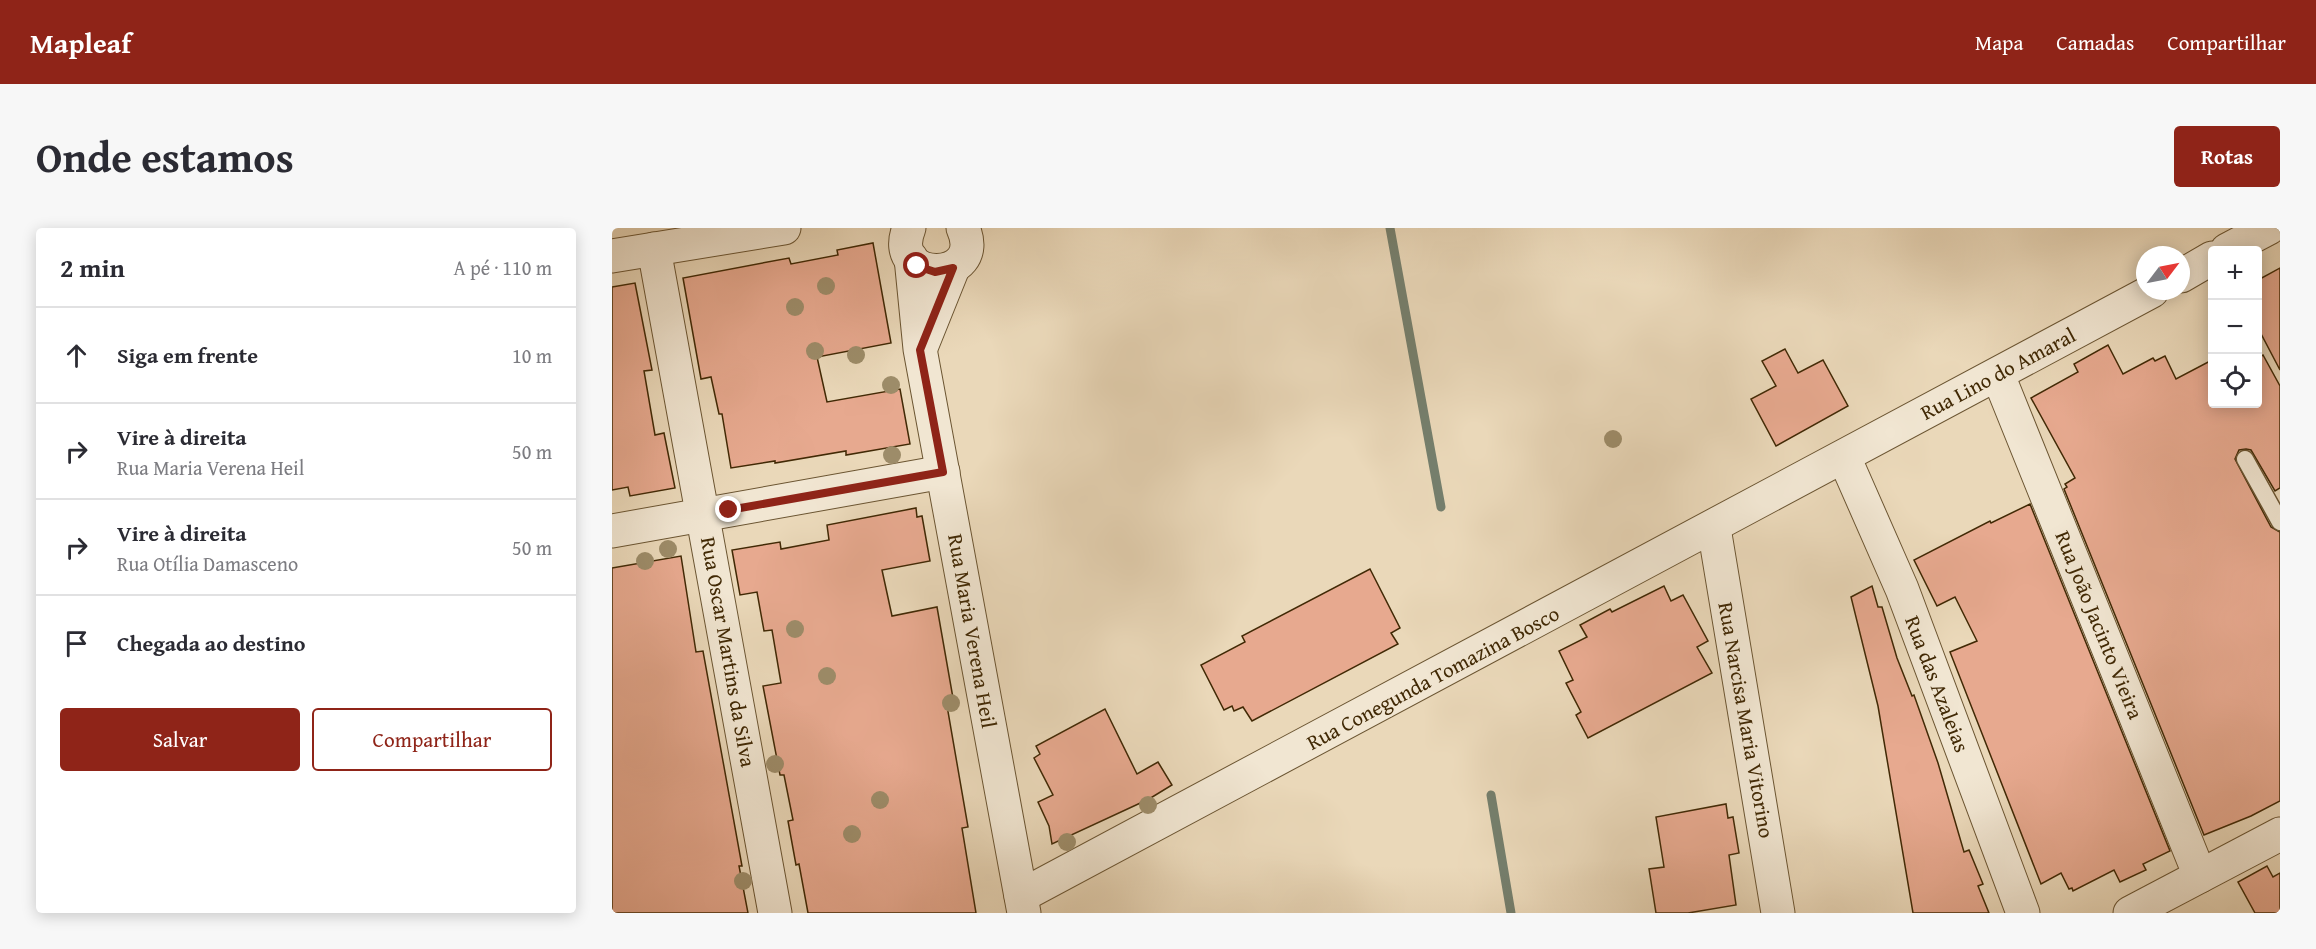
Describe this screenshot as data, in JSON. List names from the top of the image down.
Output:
{
  "streets": {
    "street": [
      "Rua Lino do Amaral",
      "Rua João Jacinto Vieira",
      "Rua Maria Verena Heil",
      "Rua Oscar Martins da Silva",
      "Rua Conegunda Tomazina Bosco",
      "Rua das Azaleias",
      "Rua Narcisa Maria Vitorino"
    ]
  },
  "crossings": [
    ["Rua Lino do Amaral", "Rua João Jacinto Vieira"],
    ["Rua Lino do Amaral", "Rua Conegunda Tomazina Bosco"],
    ["Rua Lino do Amaral", "Rua das Azaleias"],
    ["Rua Maria Verena Heil", "Rua Conegunda Tomazina Bosco"],
    ["Rua Conegunda Tomazina Bosco", "Rua das Azaleias"],
    ["Rua Conegunda Tomazina Bosco", "Rua Narcisa Maria Vitorino"]
  ],
  "north": "top right",
  "page": {
    "header": "Mapleaf",
    "nav": ["Mapa", "Camadas", "Compartilhar"],
    "title": "Onde estamos",
    "buttons": [
      "Rotas",
      ["Salvar", "Compartilhar"]
    ],
    "heading": ["2 min", "A pé · 110 m"],
    "map_buttons": ["+", "−"],
    "list": [
      ["Siga em frente", "10 m"],
      ["Vire à direita", "Rua Maria Verena Heil", "50 m"],
      ["Vire à direita", "Rua Otília Damasceno", "50 m"],
      "Chegada ao destino"
    ]
  }
}
